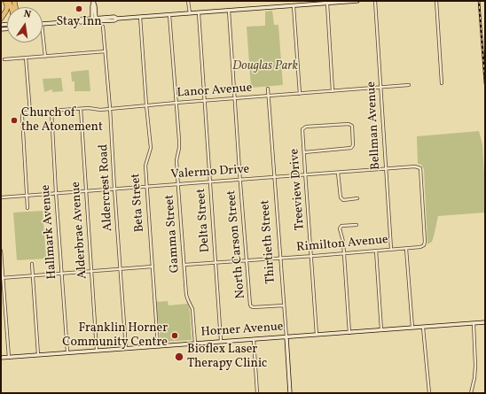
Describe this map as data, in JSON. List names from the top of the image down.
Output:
{
  "streets": {
    "main road": ["Thirtieth Street", "Horner Avenue"],
    "street": [
      "Lanor Avenue",
      "Bellman Avenue",
      "Valermo Drive",
      "Aldercrest Road",
      "Treeview Drive",
      "Beta Street",
      "Delta Street",
      "Alderbrae Avenue",
      "Hallmark Avenue",
      "Gamma Street",
      "North Carson Street",
      "Rimilton Avenue"
    ]
  },
  "crossings": [
    ["Lanor Avenue", "Bellman Avenue"],
    ["Lanor Avenue", "Valermo Drive"],
    ["Lanor Avenue", "Aldercrest Road"],
    ["Lanor Avenue", "Beta Street"],
    ["Lanor Avenue", "Delta Street"],
    ["Lanor Avenue", "Alderbrae Avenue"],
    ["Lanor Avenue", "Hallmark Avenue"],
    ["Lanor Avenue", "Gamma Street"],
    ["Lanor Avenue", "Thirtieth Street"],
    ["Lanor Avenue", "North Carson Street"],
    ["Bellman Avenue", "Valermo Drive"],
    ["Bellman Avenue", "Rimilton Avenue"],
    ["Valermo Drive", "Aldercrest Road"],
    ["Valermo Drive", "Treeview Drive"],
    ["Valermo Drive", "Beta Street"],
    ["Valermo Drive", "Delta Street"],
    ["Valermo Drive", "Alderbrae Avenue"],
    ["Valermo Drive", "Hallmark Avenue"],
    ["Valermo Drive", "Gamma Street"],
    ["Valermo Drive", "Thirtieth Street"],
    ["Valermo Drive", "North Carson Street"],
    ["Valermo Drive", "Rimilton Avenue"],
    ["Aldercrest Road", "Horner Avenue"],
    ["Treeview Drive", "Rimilton Avenue"],
    ["Treeview Drive", "Horner Avenue"],
    ["Beta Street", "Horner Avenue"],
    ["Delta Street", "Rimilton Avenue"],
    ["Delta Street", "Horner Avenue"],
    ["Alderbrae Avenue", "Horner Avenue"],
    ["Hallmark Avenue", "Horner Avenue"],
    ["Gamma Street", "Rimilton Avenue"],
    ["Gamma Street", "Horner Avenue"],
    ["Thirtieth Street", "North Carson Street"],
    ["Thirtieth Street", "Rimilton Avenue"],
    ["Thirtieth Street", "Horner Avenue"],
    ["North Carson Street", "Rimilton Avenue"]
  ],
  "parks": ["Douglas Park"],
  "places": [
    "Stay Inn",
    "Church of the Atonement",
    "Franklin Horner Community Centre",
    "Bioflex Laser Therapy Clinic"
  ],
  "north": "top"
}
